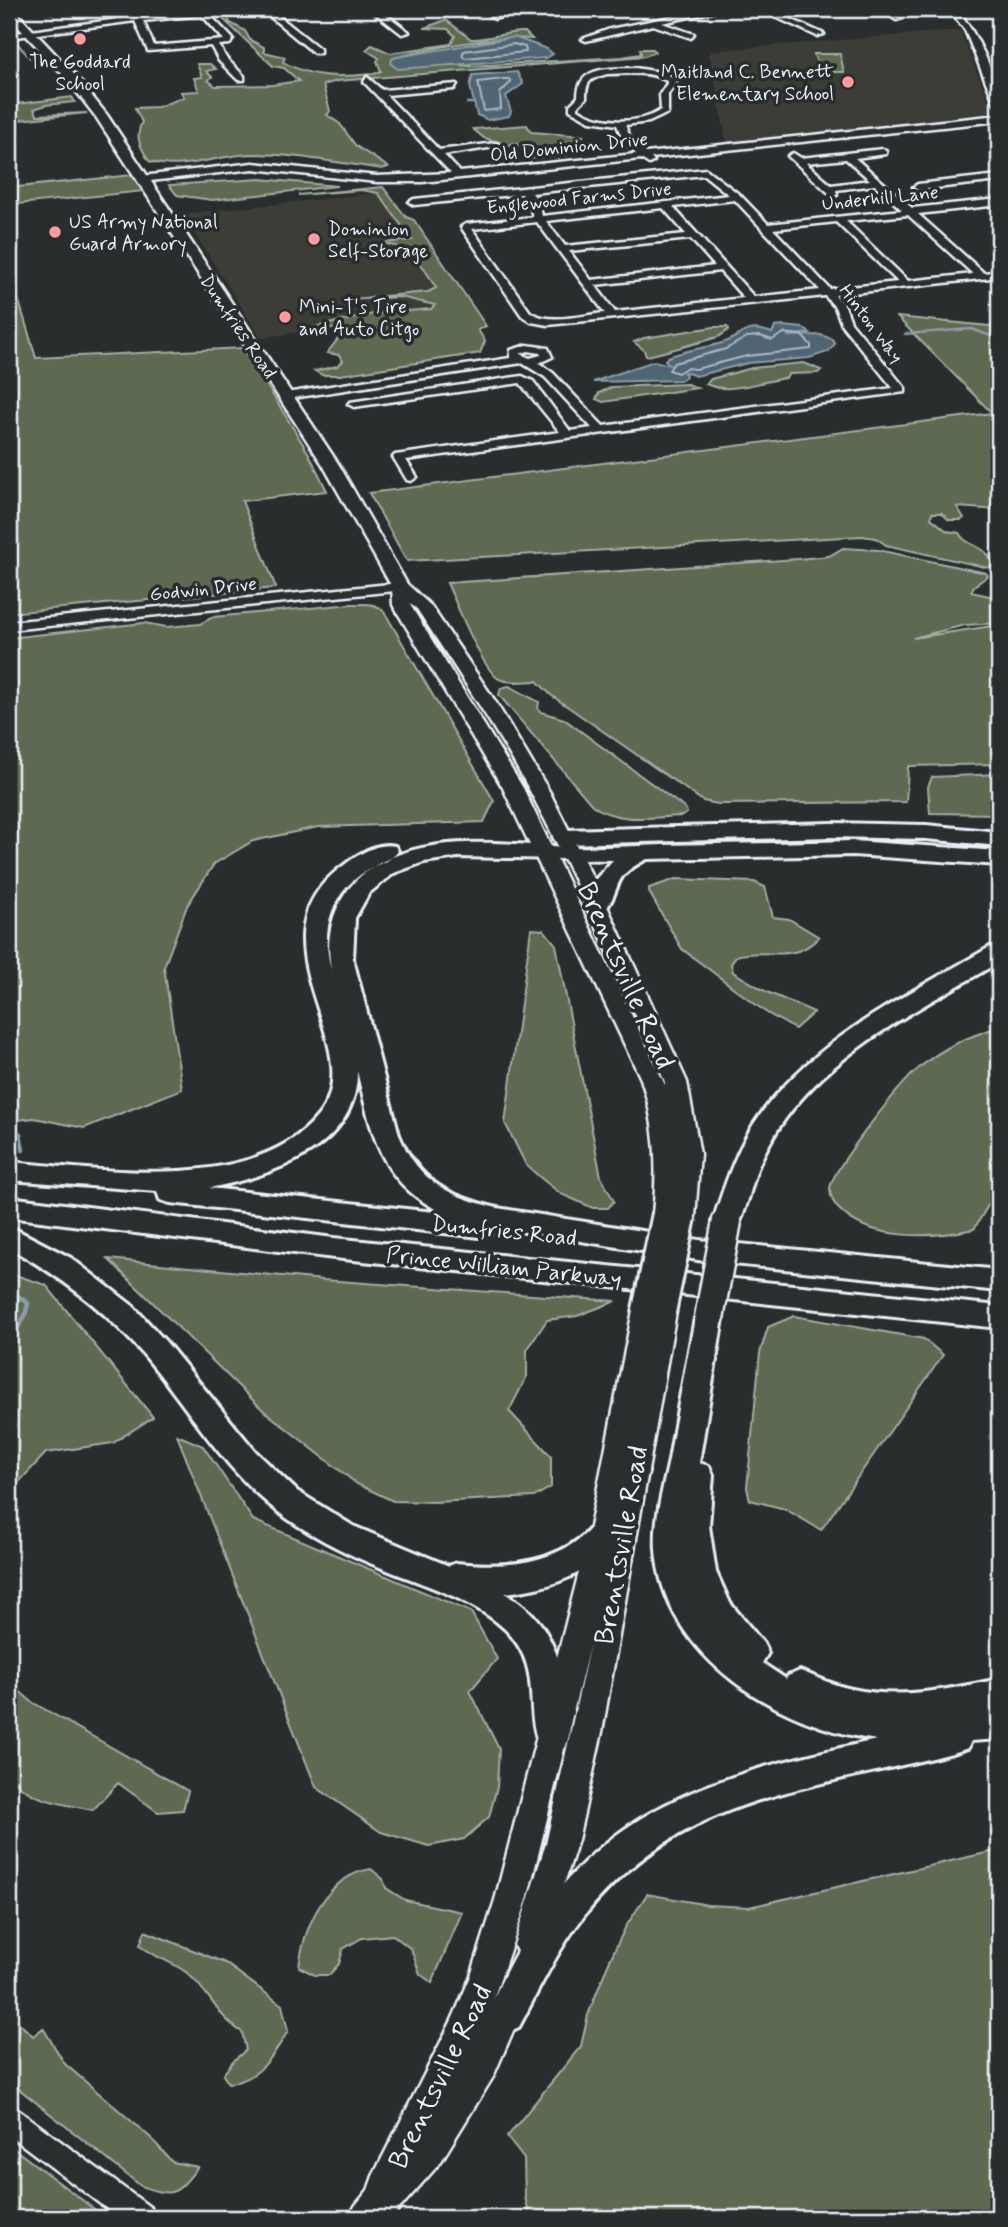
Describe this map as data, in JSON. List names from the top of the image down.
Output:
{
  "streets": {
    "highway": ["Dumfries Road", "Prince William Parkway"],
    "main road": ["Brentsville Road"],
    "street": [
      "Old Dominion Drive",
      "Englewood Farms Drive",
      "Underhill Lane",
      "Hinton Way",
      "Godwin Drive"
    ]
  },
  "crossings": [
    ["Old Dominion Drive", "Dumfries Road"],
    ["Englewood Farms Drive", "Hinton Way"],
    ["Underhill Lane", "Hinton Way"],
    ["Dumfries Road", "Godwin Drive"],
    ["Dumfries Road", "Brentsville Road"]
  ],
  "places": [
    "The Goddard School",
    "Maitland C. Bennett Elementary School",
    "US Army National Guard Armory",
    "Dominion Self-Storage",
    "Mini-T's Tire and Auto Citgo"
  ]
}
